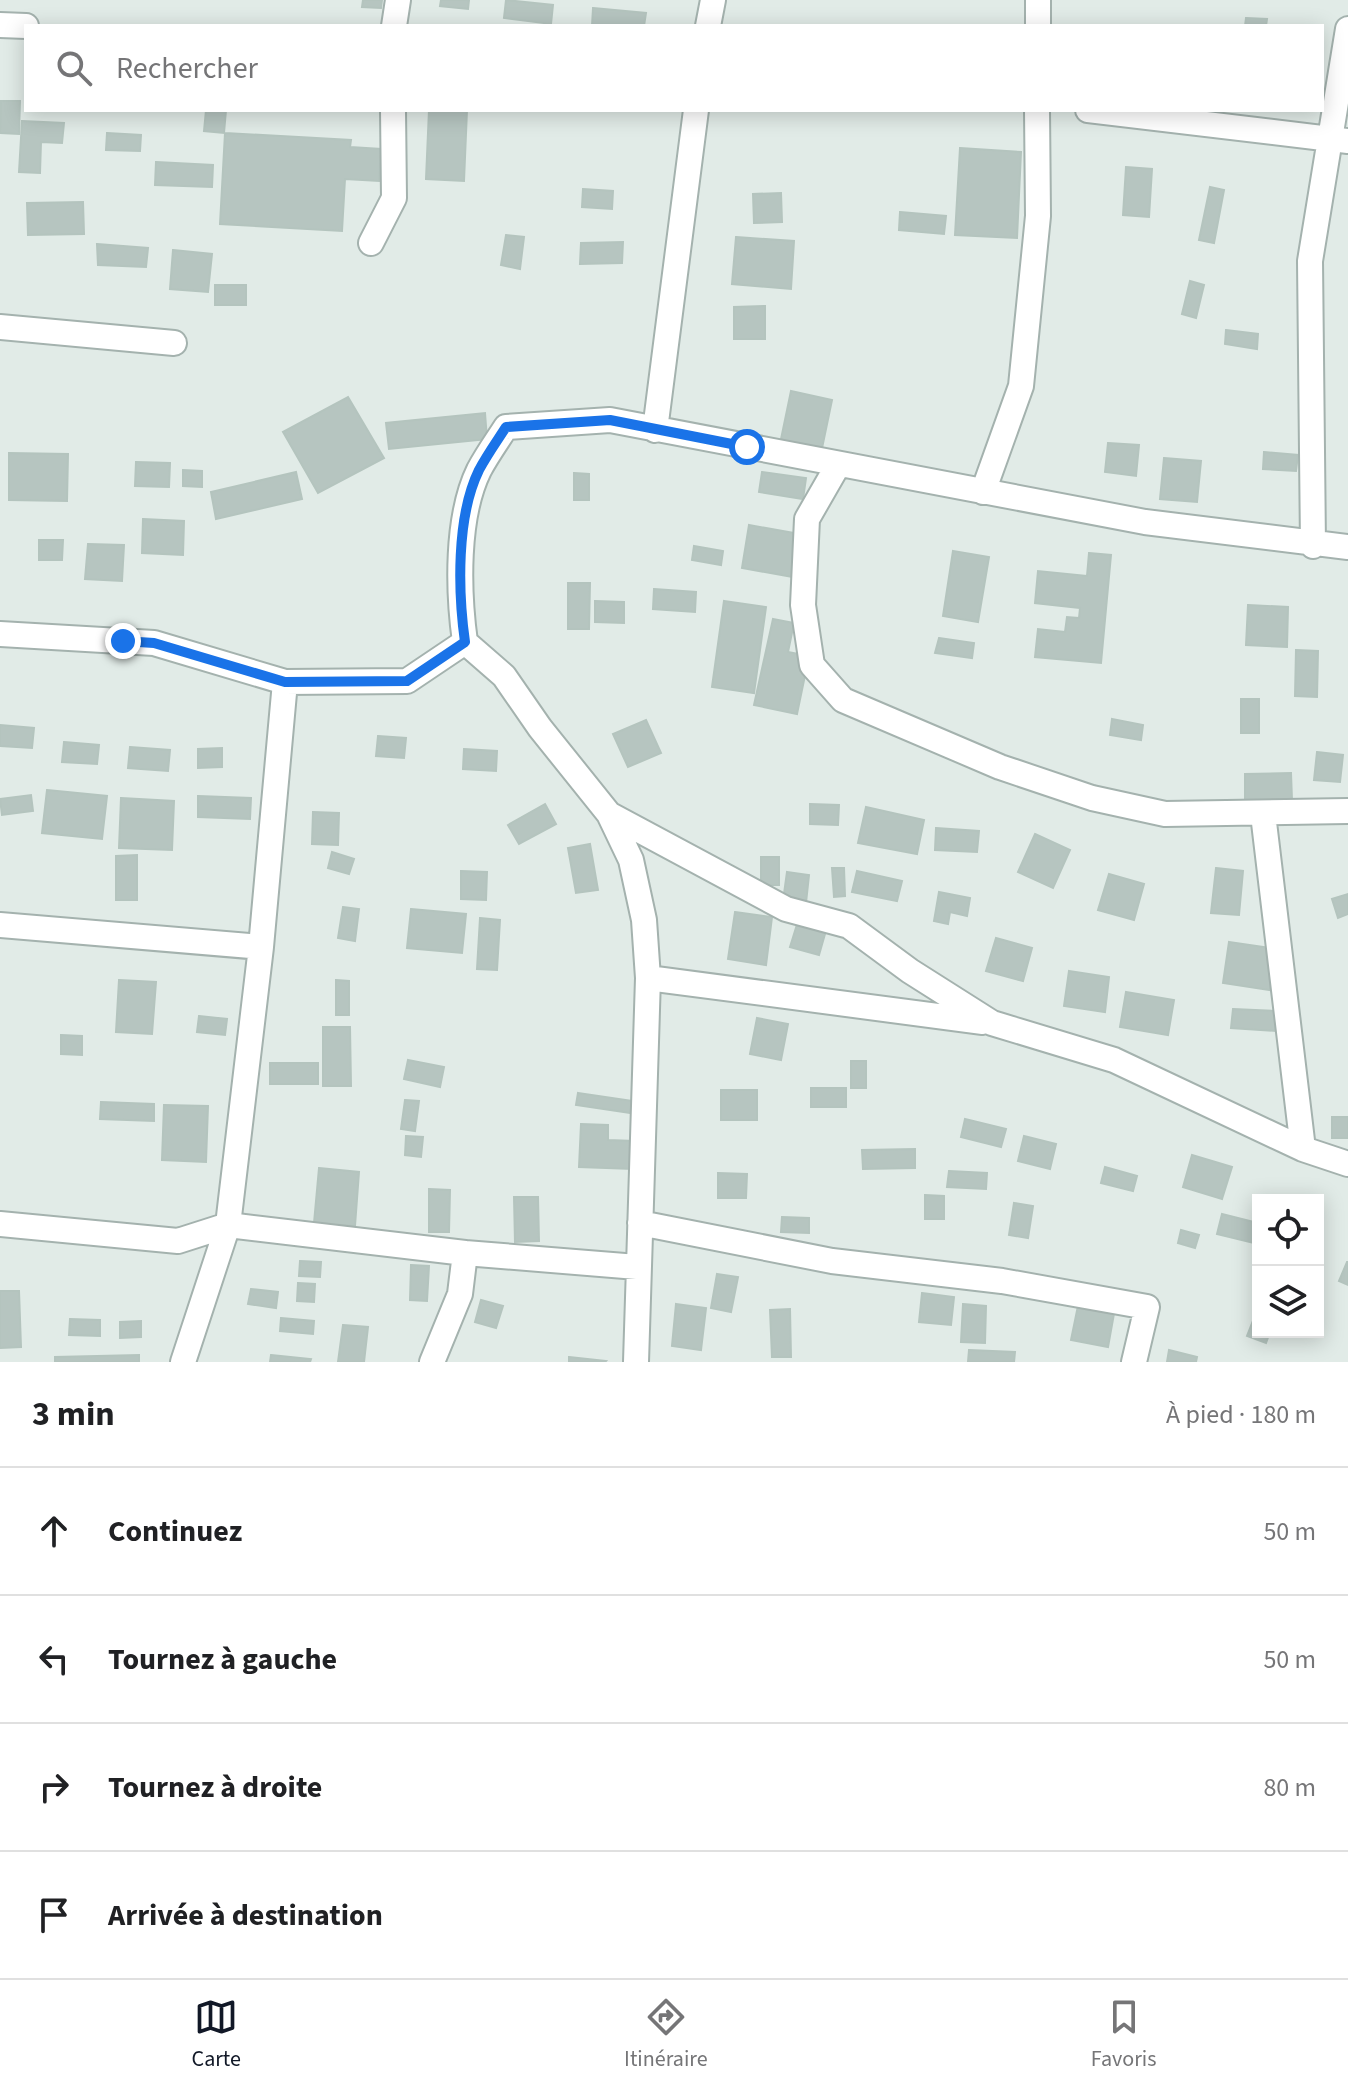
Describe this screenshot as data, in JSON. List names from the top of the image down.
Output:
{
  "page": {
    "search": "Rechercher",
    "heading": ["3 min", "À pied · 180 m"],
    "list": [
      ["Continuez", "50 m"],
      ["Tournez à gauche", "50 m"],
      ["Tournez à droite", "80 m"],
      "Arrivée à destination"
    ],
    "nav": ["Carte", "Itinéraire", "Favoris"]
  }
}
